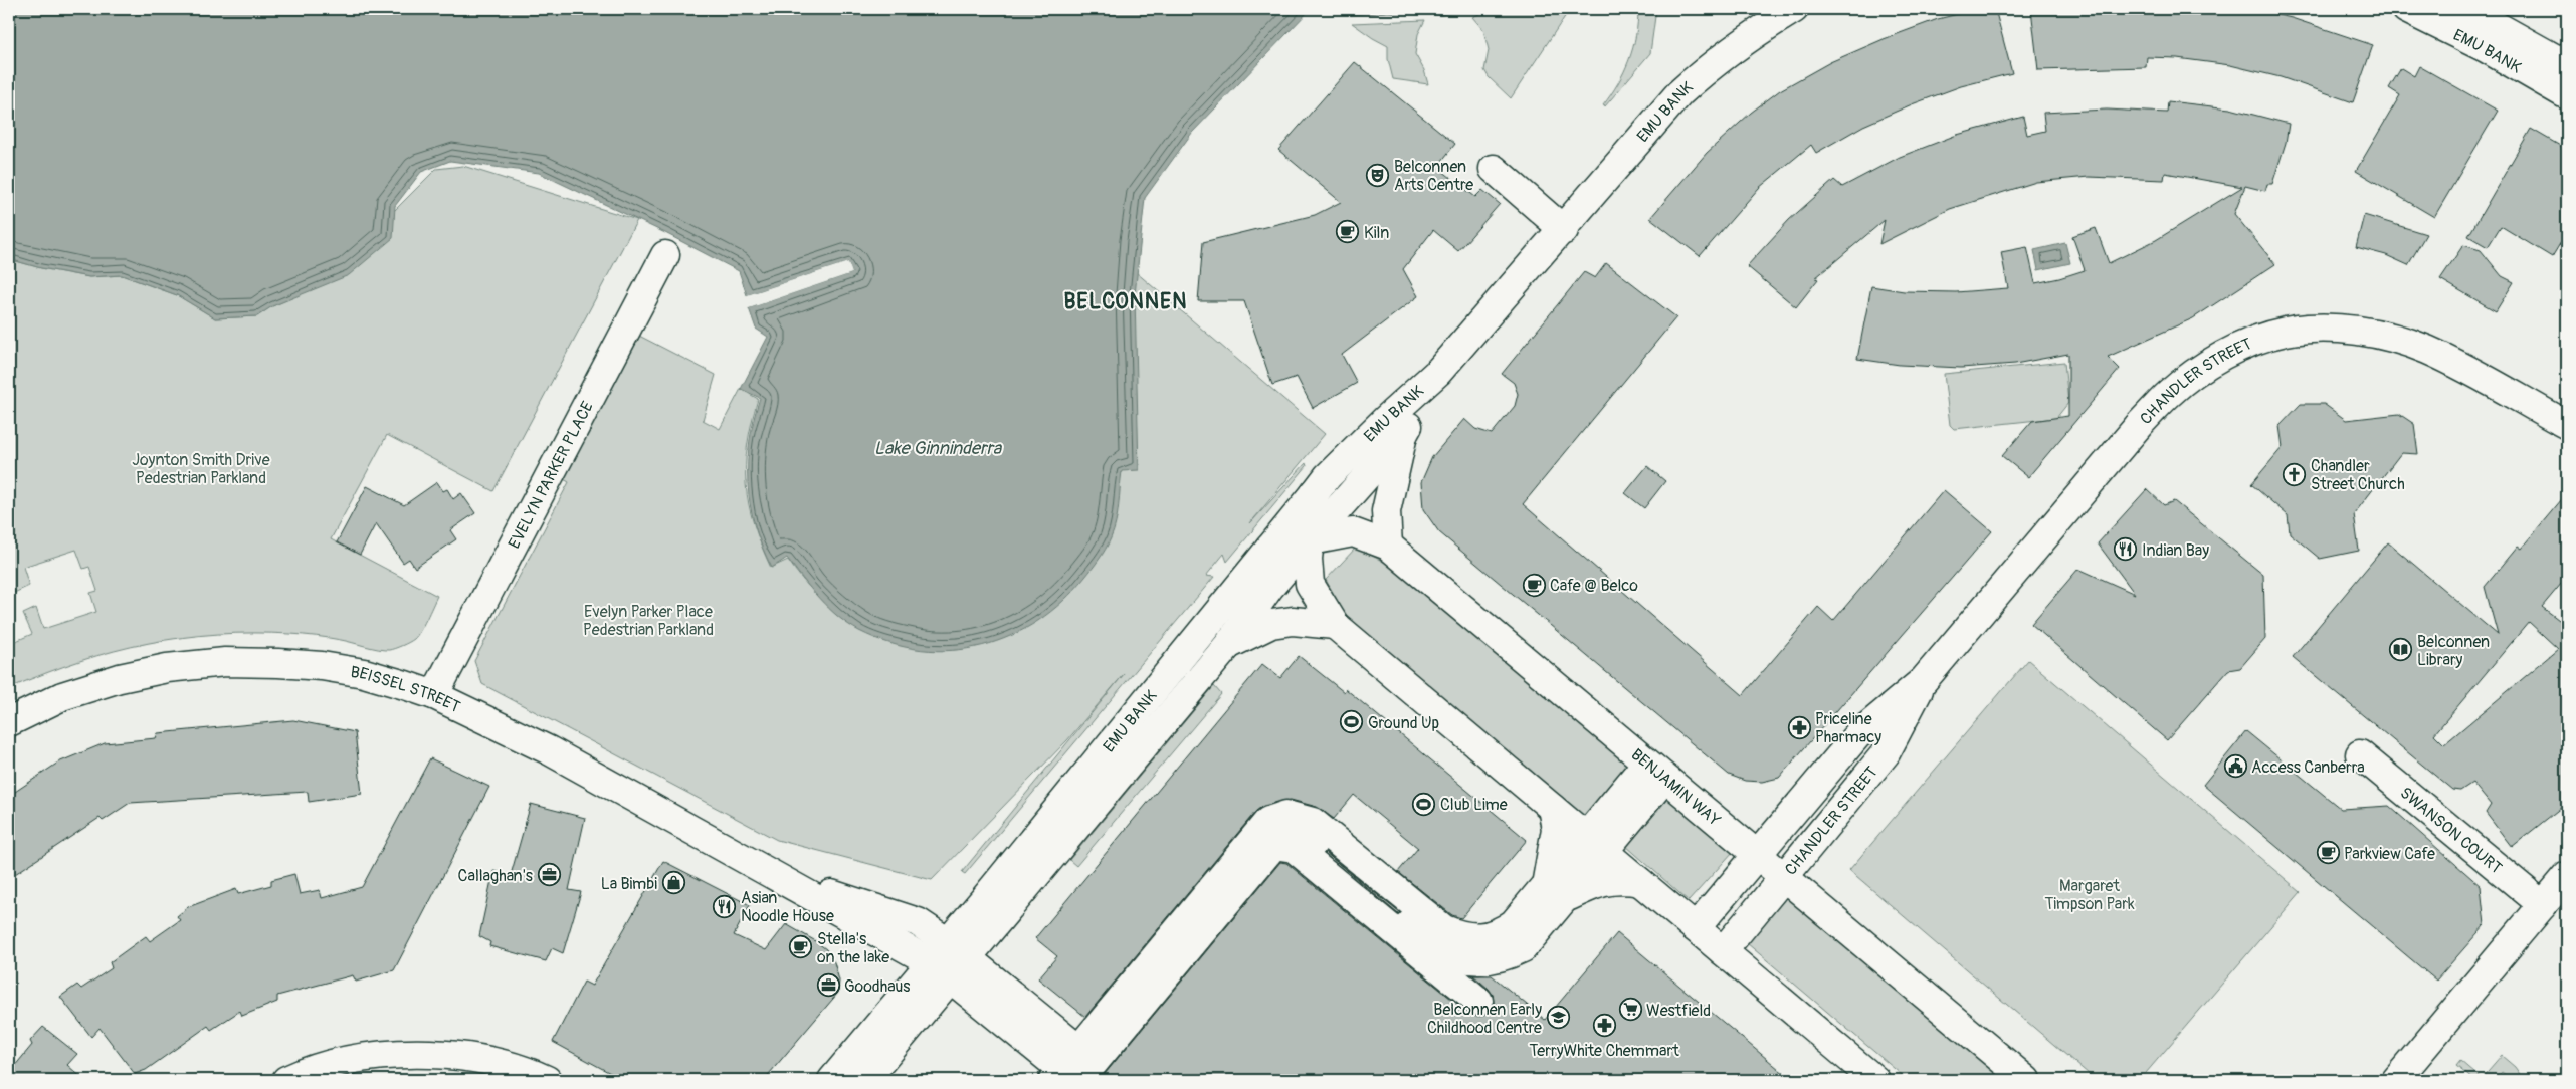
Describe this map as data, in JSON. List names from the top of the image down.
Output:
{
  "streets": {
    "street": [
      "EMU BANK",
      "CHANDLER STREET",
      "EVELYN PARKER PLACE",
      "BEISSEL STREET",
      "BENJAMIN WAY",
      "SWANSON COURT"
    ]
  },
  "crossings": [
    ["EMU BANK", "BEISSEL STREET"],
    ["EMU BANK", "BENJAMIN WAY"],
    ["CHANDLER STREET", "BENJAMIN WAY"],
    ["EVELYN PARKER PLACE", "BEISSEL STREET"]
  ],
  "districts": ["BELCONNEN"],
  "water": ["Lake Ginninderra"],
  "parks": ["Joynton Smith Drive Pedestrian Parkland", "Evelyn Parker Place Pedestrian Parkland", "Margaret Timpson Park"],
  "places": {
    "theatre": ["Belconnen Arts Centre"],
    "cafe": [
      "Kiln",
      "Cafe @ Belco",
      "Parkview Cafe",
      "Stella's on the lake"
    ],
    "church": ["Chandler Street Church"],
    "restaurant": ["Indian Bay", "Asian Noodle House"],
    "library": ["Belconnen Library"],
    "sports": ["Ground Up", "Club Lime"],
    "pharmacy": ["Priceline Pharmacy", "TerryWhite Chemmart"],
    "public building": ["Access Canberra"],
    "office": ["Callaghan's", "Goodhaus"],
    "shop": ["La Bimbi"],
    "supermarket": ["Westfield"],
    "school or university": ["Belconnen Early Childhood Centre"]
  }
}
